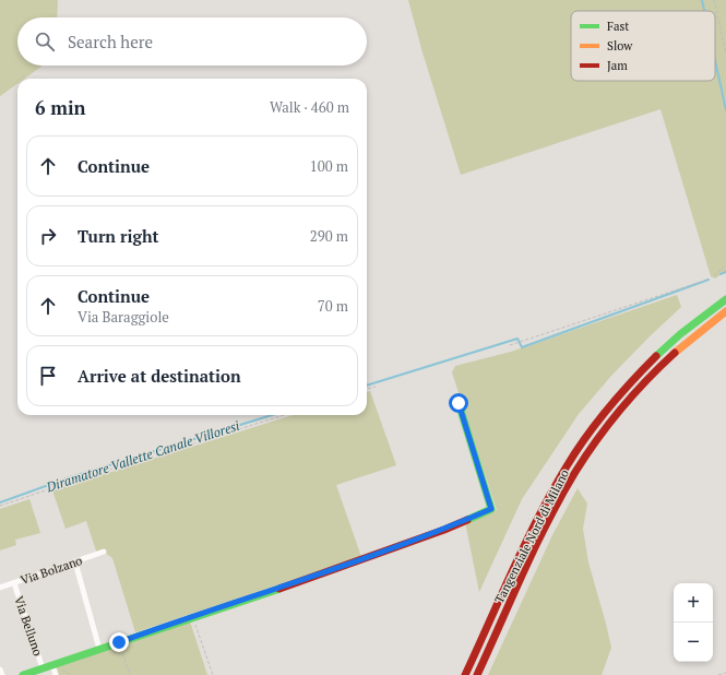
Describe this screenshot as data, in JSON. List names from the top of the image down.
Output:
{
  "streets": {
    "main road": ["Tangenziale Nord di Milano"],
    "street": ["Via Bolzano", "Via Belluno"]
  },
  "crossings": [
    ["Via Bolzano", "Via Belluno"]
  ],
  "water": ["Diramatore Vallette Canale Villoresi"],
  "legend": ["Fast", "Slow", "Jam"],
  "page": {
    "search": "Search here",
    "heading": ["6 min", "Walk · 460 m"],
    "list": [
      ["Continue", "100 m"],
      ["Turn right", "290 m"],
      ["Continue", "Via Baraggiole", "70 m"],
      "Arrive at destination"
    ],
    "map_buttons": ["+", "−"]
  }
}
